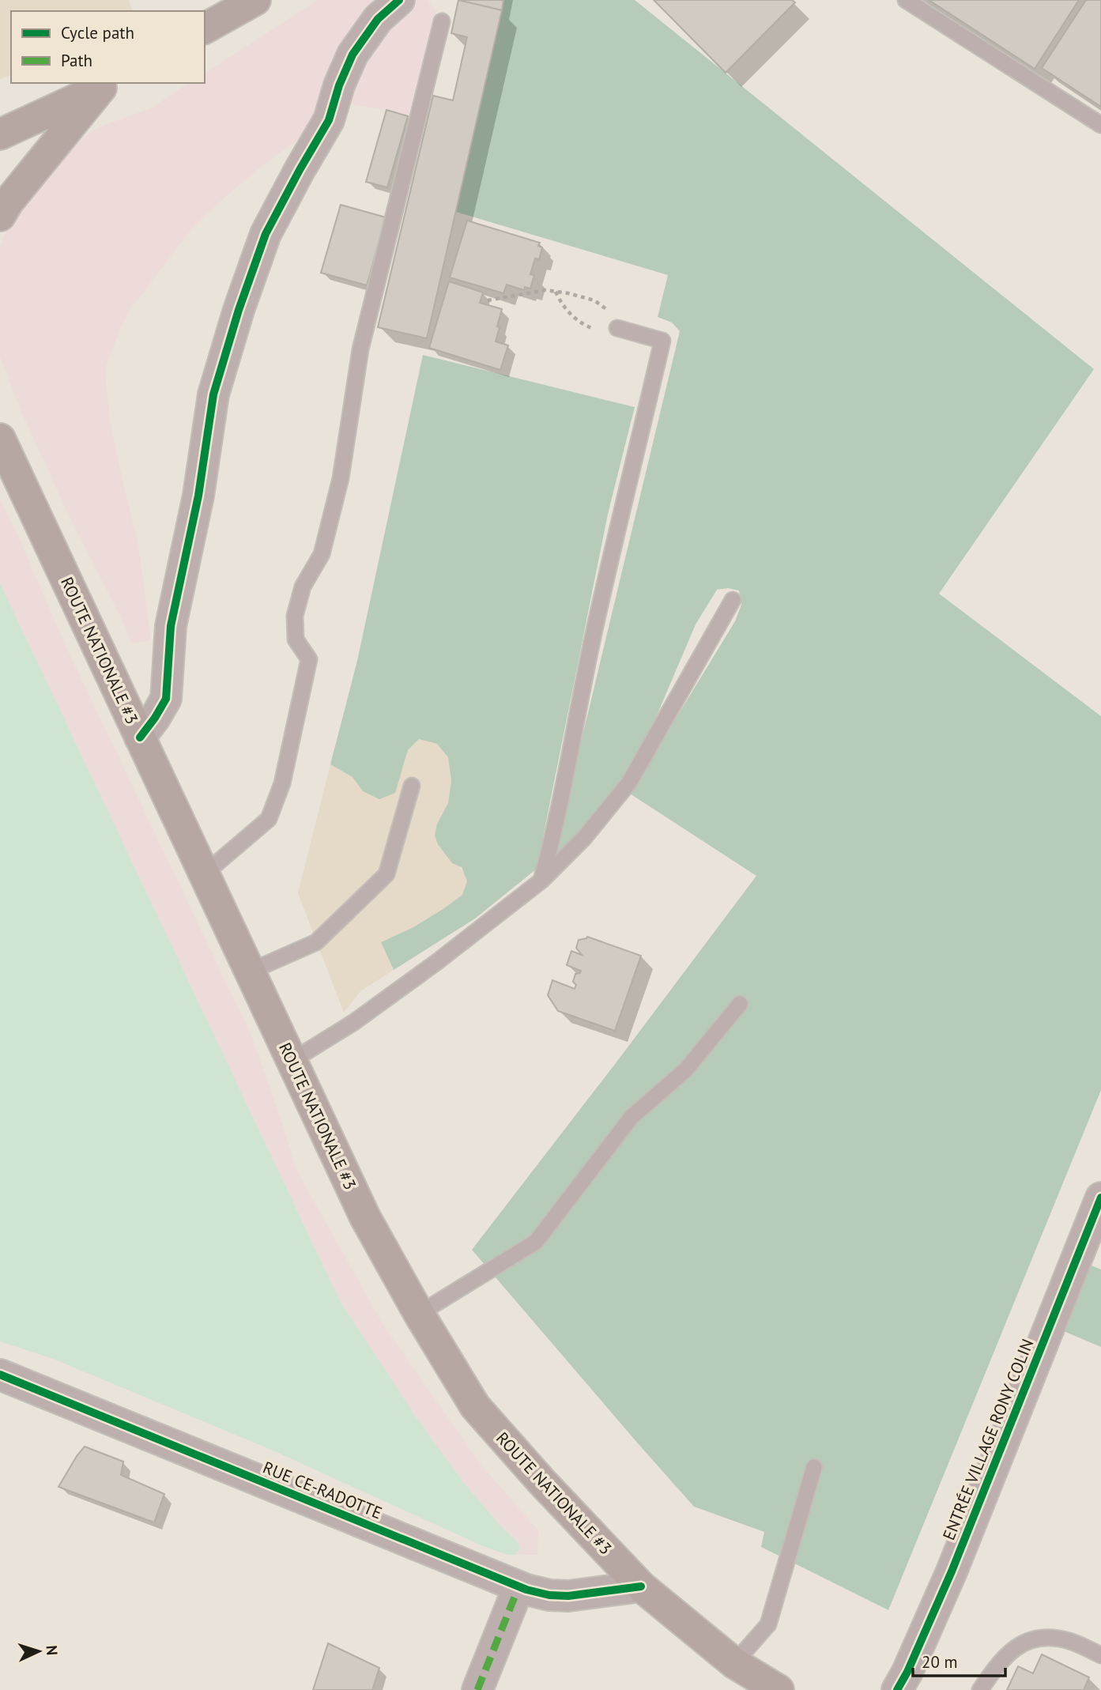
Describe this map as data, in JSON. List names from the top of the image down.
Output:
{
  "streets": {
    "main road": ["ROUTE NATIONALE #3"],
    "street": ["ENTRÉE VILLAGE RONY COLIN", "RUE CE-RADOTTE"]
  },
  "crossings": [
    ["ROUTE NATIONALE #3", "RUE CE-RADOTTE"]
  ],
  "legend": ["Cycle path", "Path"],
  "scale_bar": "20 m",
  "north": "right"
}
